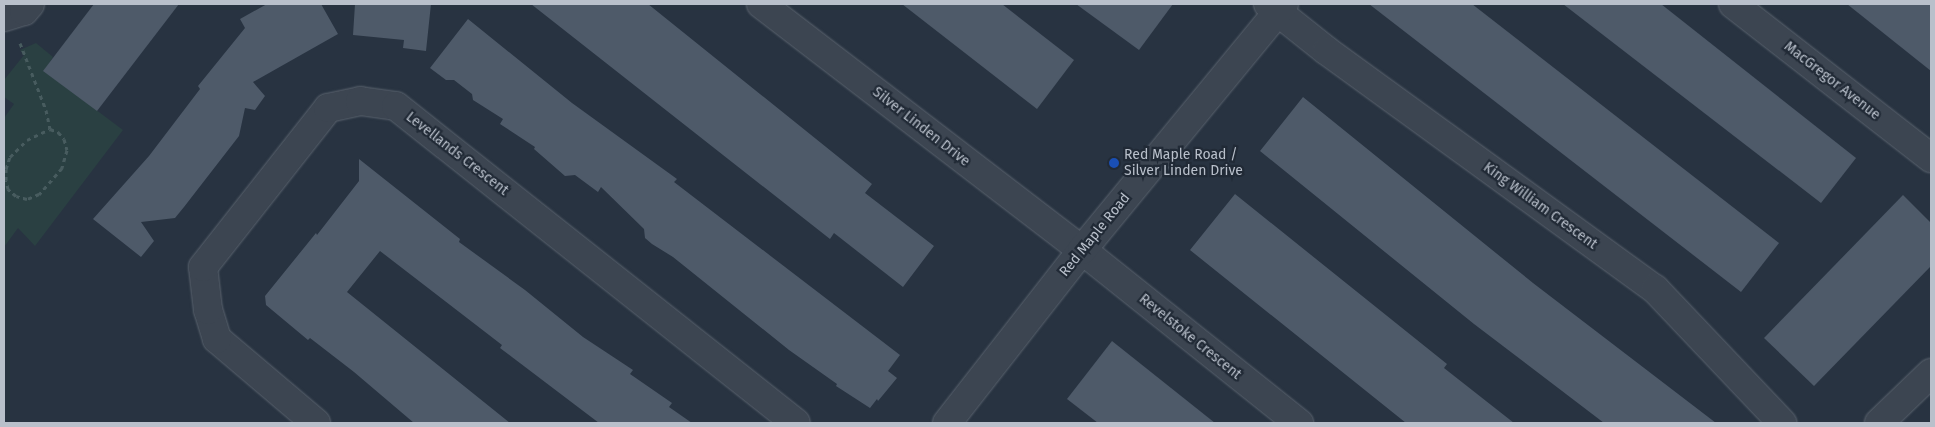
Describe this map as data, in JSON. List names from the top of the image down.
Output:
{
  "streets": {
    "street": [
      "MacGregor Avenue",
      "Silver Linden Drive",
      "Levellands Crescent",
      "King William Crescent",
      "Red Maple Road",
      "Revelstoke Crescent"
    ]
  },
  "crossings": [
    ["Silver Linden Drive", "Red Maple Road"],
    ["Silver Linden Drive", "Revelstoke Crescent"],
    ["King William Crescent", "Red Maple Road"],
    ["Red Maple Road", "Revelstoke Crescent"]
  ],
  "places": ["Red Maple Road / Silver Linden Drive"]
}
